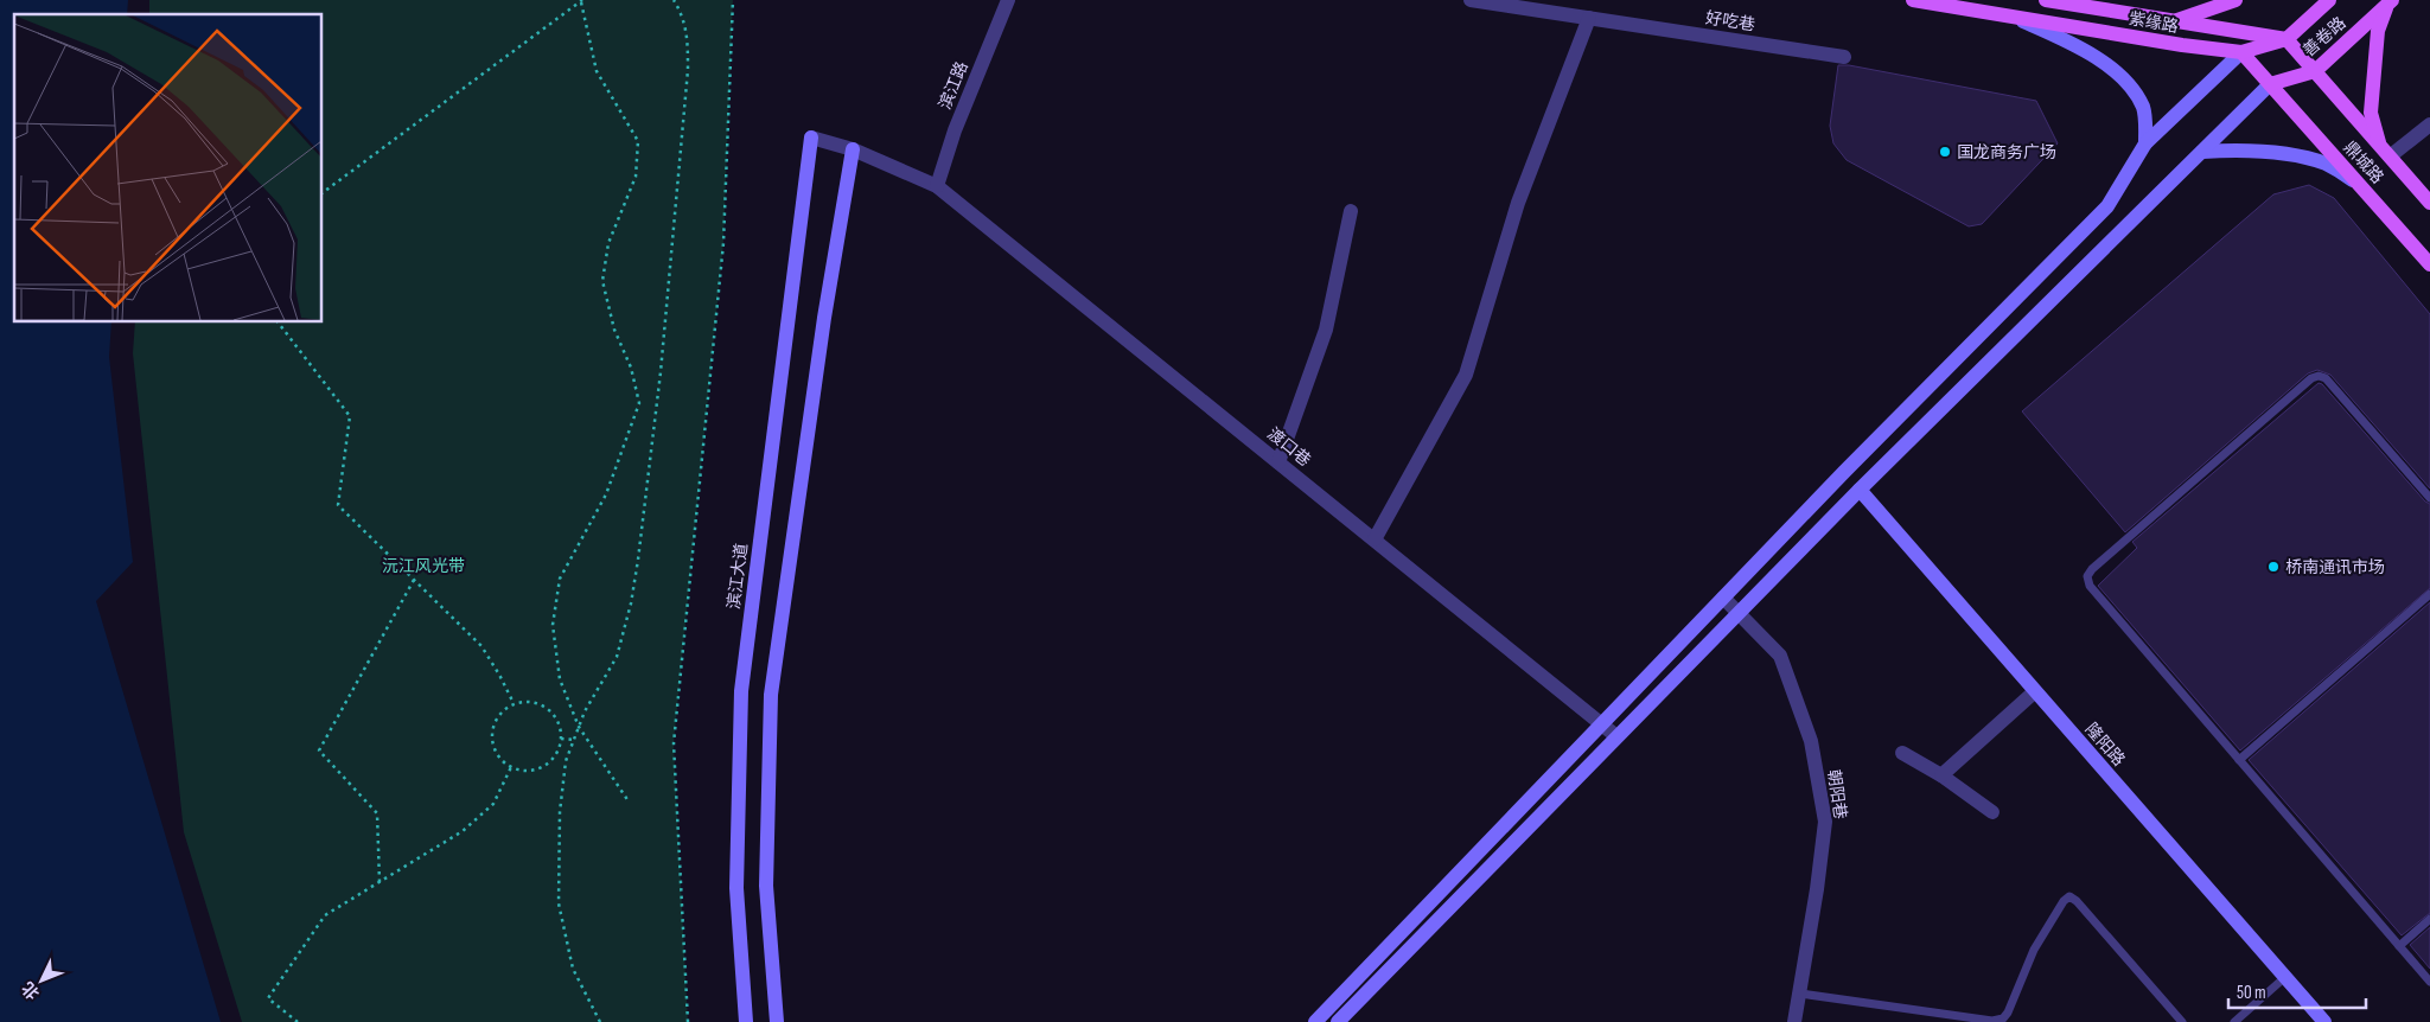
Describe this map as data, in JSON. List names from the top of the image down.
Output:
{
  "streets": {
    "main road": [
      "紫缘路",
      "善卷路",
      "鼎城路",
      "滨江大道",
      "隆阳路"
    ],
    "street": [
      "好吃巷",
      "滨江路",
      "渡口巷",
      "朝阳巷"
    ]
  },
  "crossings": [
    ["紫缘路", "善卷路"],
    ["善卷路", "鼎城路"],
    ["滨江路", "渡口巷"],
    ["渡口巷", "滨江大道"]
  ],
  "parks": ["沅江风光带"],
  "places": ["国龙商务广场", "桥南通讯市场"],
  "scale_bar": "50 m",
  "north": "bottom left"
}
